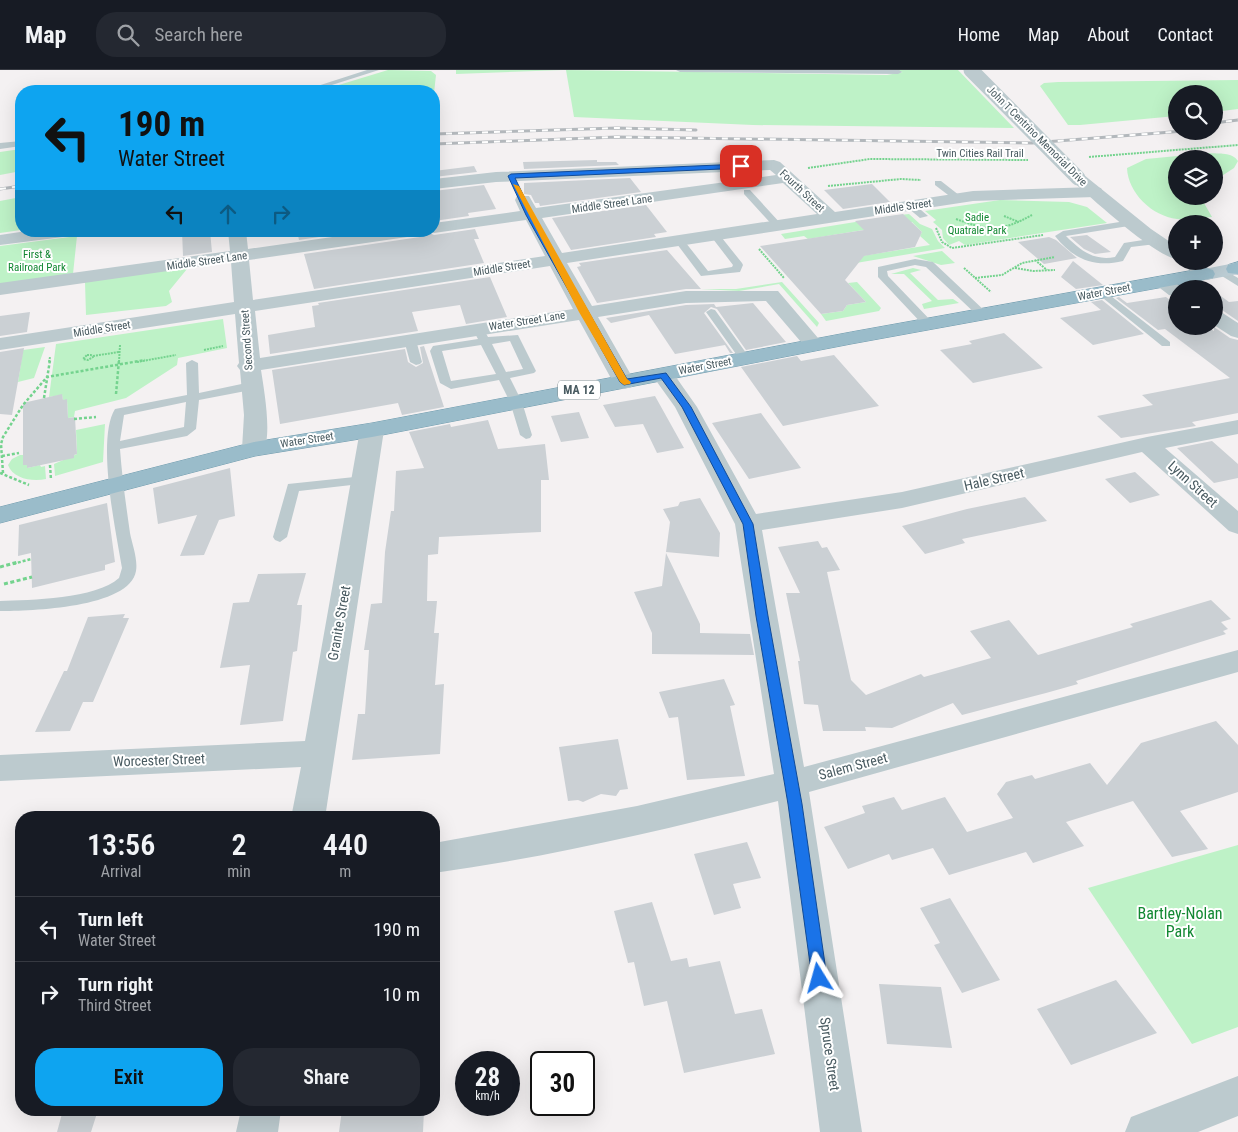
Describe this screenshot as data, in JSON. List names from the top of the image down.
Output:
{
  "streets": {
    "highway": ["Water Street", "MA 12"],
    "street": [
      "John T Centrino Memorial Drive",
      "Fourth Street",
      "Middle Street Lane",
      "Middle Street",
      "Water Street Lane",
      "Second Street",
      "Hale Street",
      "Lynn Street",
      "Granite Street",
      "Worcester Street",
      "Salem Street",
      "Spruce Street"
    ],
    "path": ["Twin Cities Rail Trail"]
  },
  "crossings": [
    ["John T Centrino Memorial Drive", "Middle Street"],
    ["Twin Cities Rail Trail", "Fourth Street"],
    ["Twin Cities Rail Trail", "Middle Street Lane"],
    ["Fourth Street", "Middle Street Lane"],
    ["Fourth Street", "Middle Street"],
    ["Middle Street Lane", "Second Street"],
    ["Middle Street", "Second Street"],
    ["Water Street", "Water Street Lane"],
    ["Water Street", "Second Street"],
    ["Water Street", "Granite Street"],
    ["Water Street", "Spruce Street"],
    ["Water Street Lane", "Second Street"],
    ["Hale Street", "Lynn Street"],
    ["Hale Street", "Spruce Street"],
    ["Granite Street", "Worcester Street"],
    ["Salem Street", "Spruce Street"]
  ],
  "parks": ["Sadie Quatrale Park", "First & Railroad Park", "Bartley-Nolan Park"],
  "page": {
    "header": "Map",
    "search": "Search here",
    "nav": [
      "Home",
      "Map",
      "About",
      "Contact"
    ],
    "map_buttons": ["+", "−"],
    "turn": ["190 m", "Water Street"],
    "eta": [
      "13:56",
      "Arrival",
      "2",
      "min",
      "440",
      "m"
    ],
    "list": [
      {
        "name": "Turn left",
        "note": "Water Street",
        "value": "190 m"
      },
      {
        "name": "Turn right",
        "note": "Third Street",
        "value": "10 m"
      }
    ],
    "buttons": ["Exit", "Share"],
    "speed": "28 km/h",
    "limit": "30"
  }
}
